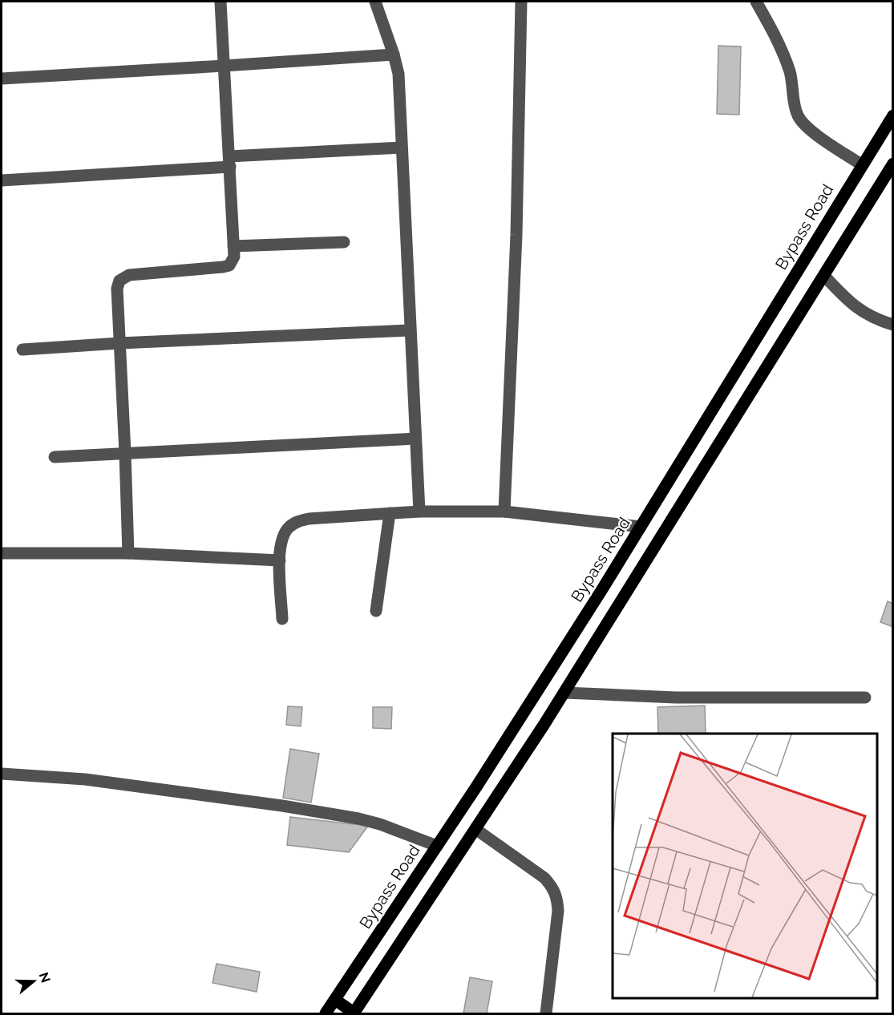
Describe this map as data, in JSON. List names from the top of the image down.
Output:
{
  "streets": {
    "main road": ["Bypass Road"]
  },
  "north": "right"
}
